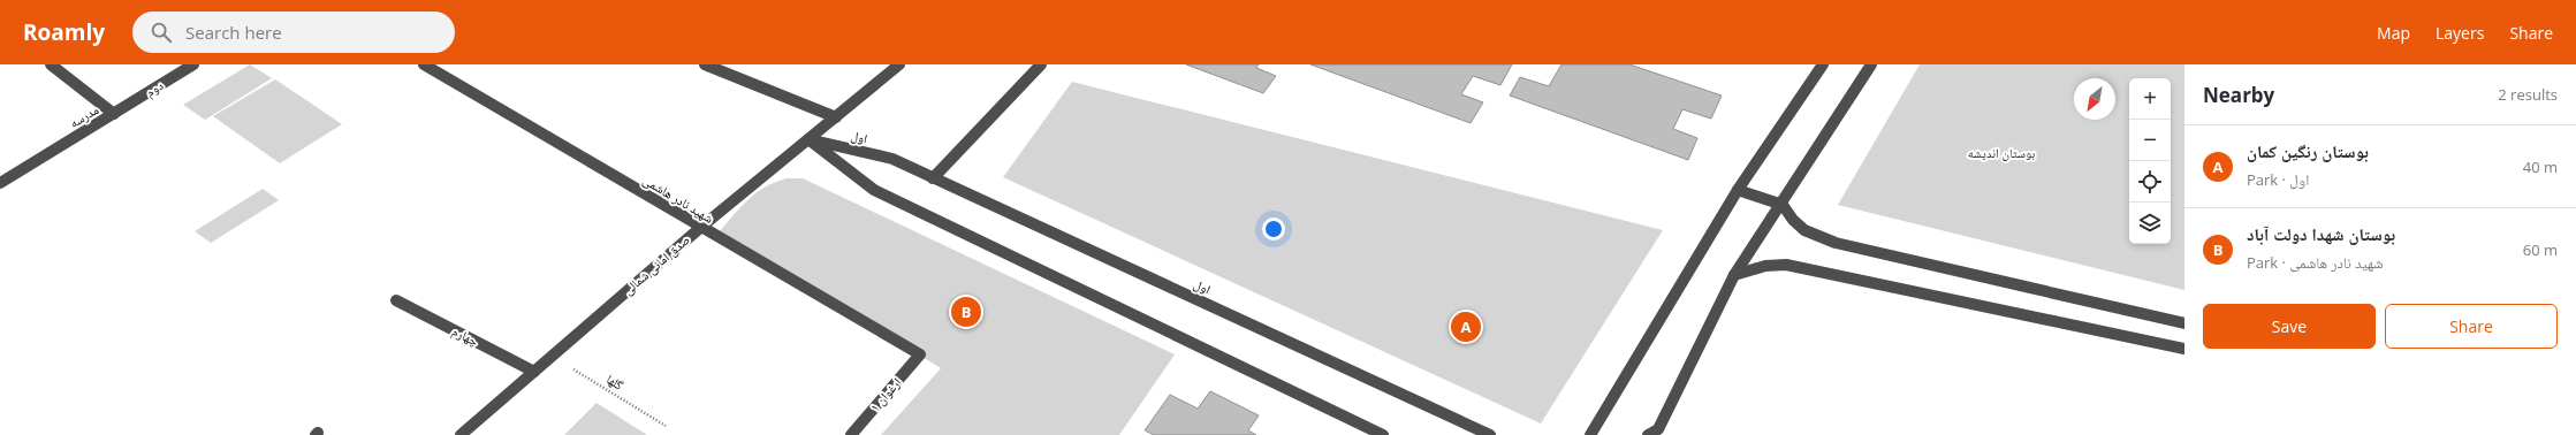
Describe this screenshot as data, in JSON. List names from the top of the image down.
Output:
{
  "streets": {
    "street": [
      "دوم",
      "مدرسه",
      "اول",
      "شهید نادر هاشمی",
      "صدق امانی شمالی",
      "چهارم",
      "ارغوان ۱"
    ],
    "path": ["گلها"]
  },
  "crossings": [
    ["دوم", "مدرسه"],
    ["اول", "صدق امانی شمالی"],
    ["شهید نادر هاشمی", "صدق امانی شمالی"],
    ["شهید نادر هاشمی", "ارغوان ۱"],
    ["صدق امانی شمالی", "چهارم"],
    ["صدق امانی شمالی", "گلها"]
  ],
  "parks": ["بوستان اندیشه"],
  "north": "bottom left",
  "page": {
    "header": "Roamly",
    "search": "Search here",
    "nav": ["Map", "Layers", "Share"],
    "heading": ["Nearby", "2 results"],
    "map_buttons": ["+", "−"],
    "list": [
      {
        "mark": "A",
        "name": "بوستان رنگین کمان",
        "note": "Park · اول",
        "value": "40 m"
      },
      {
        "mark": "B",
        "name": "بوستان شهدا دولت آباد",
        "note": "Park · شهید نادر هاشمی",
        "value": "60 m"
      }
    ],
    "buttons": ["Save", "Share"],
    "pins": ["B", "A"]
  }
}
